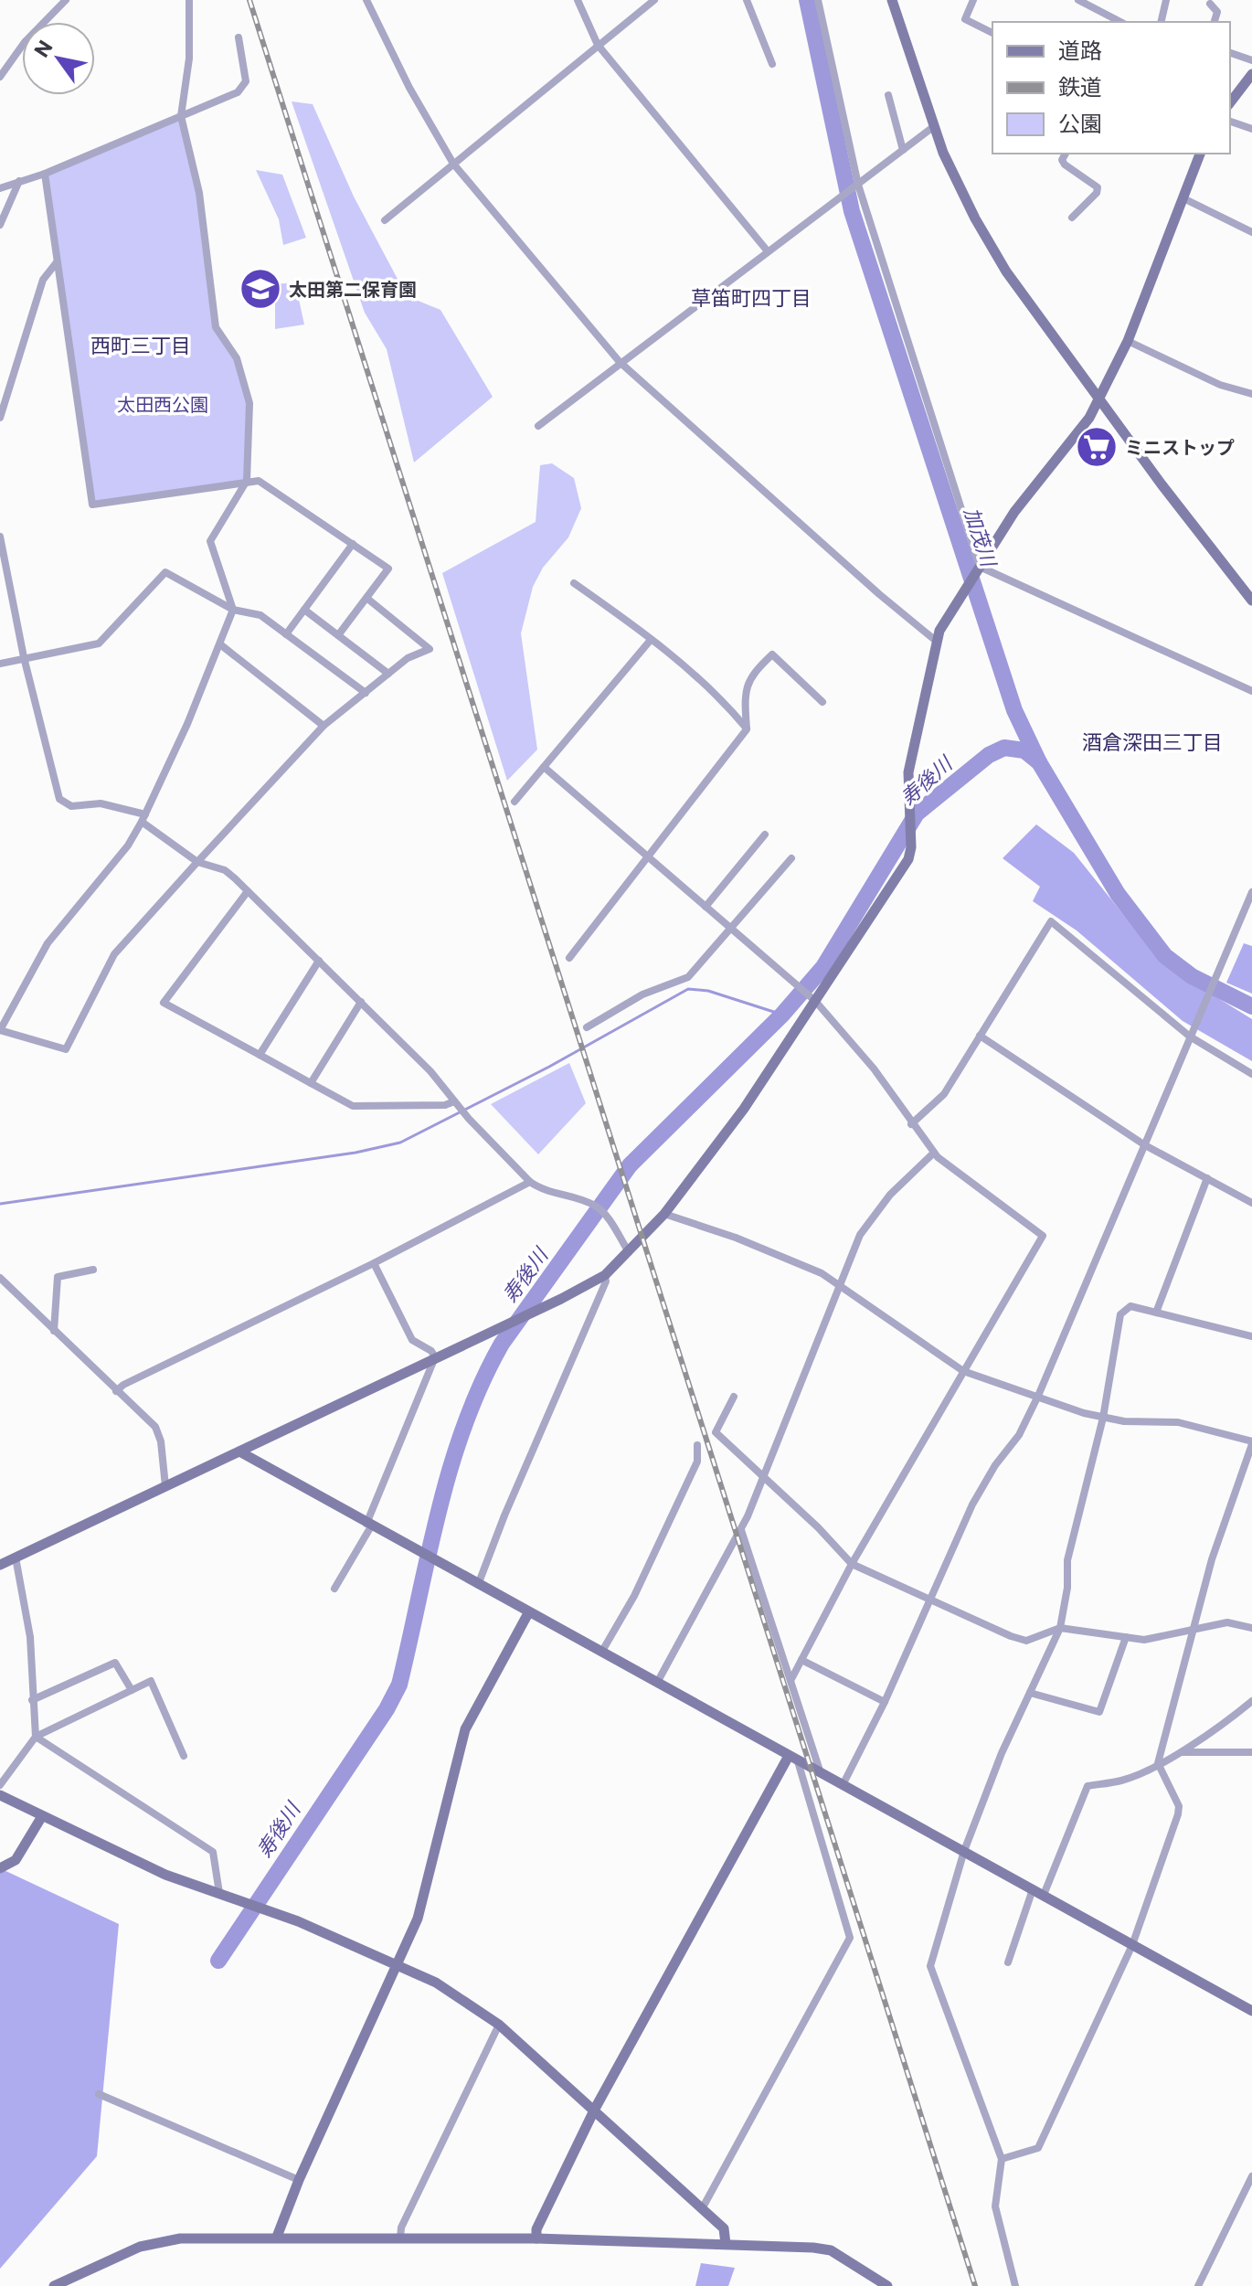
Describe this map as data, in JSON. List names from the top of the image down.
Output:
{
  "districts": ["草笛町四丁目", "西町三丁目", "酒倉深田三丁目"],
  "water": ["加茂川", "寿後川"],
  "parks": ["太田西公園"],
  "places": {
    "school or university": ["太田第二保育園"],
    "supermarket": ["ミニストップ"]
  },
  "legend": ["道路", "鉄道", "公園"],
  "north": "top left"
}
